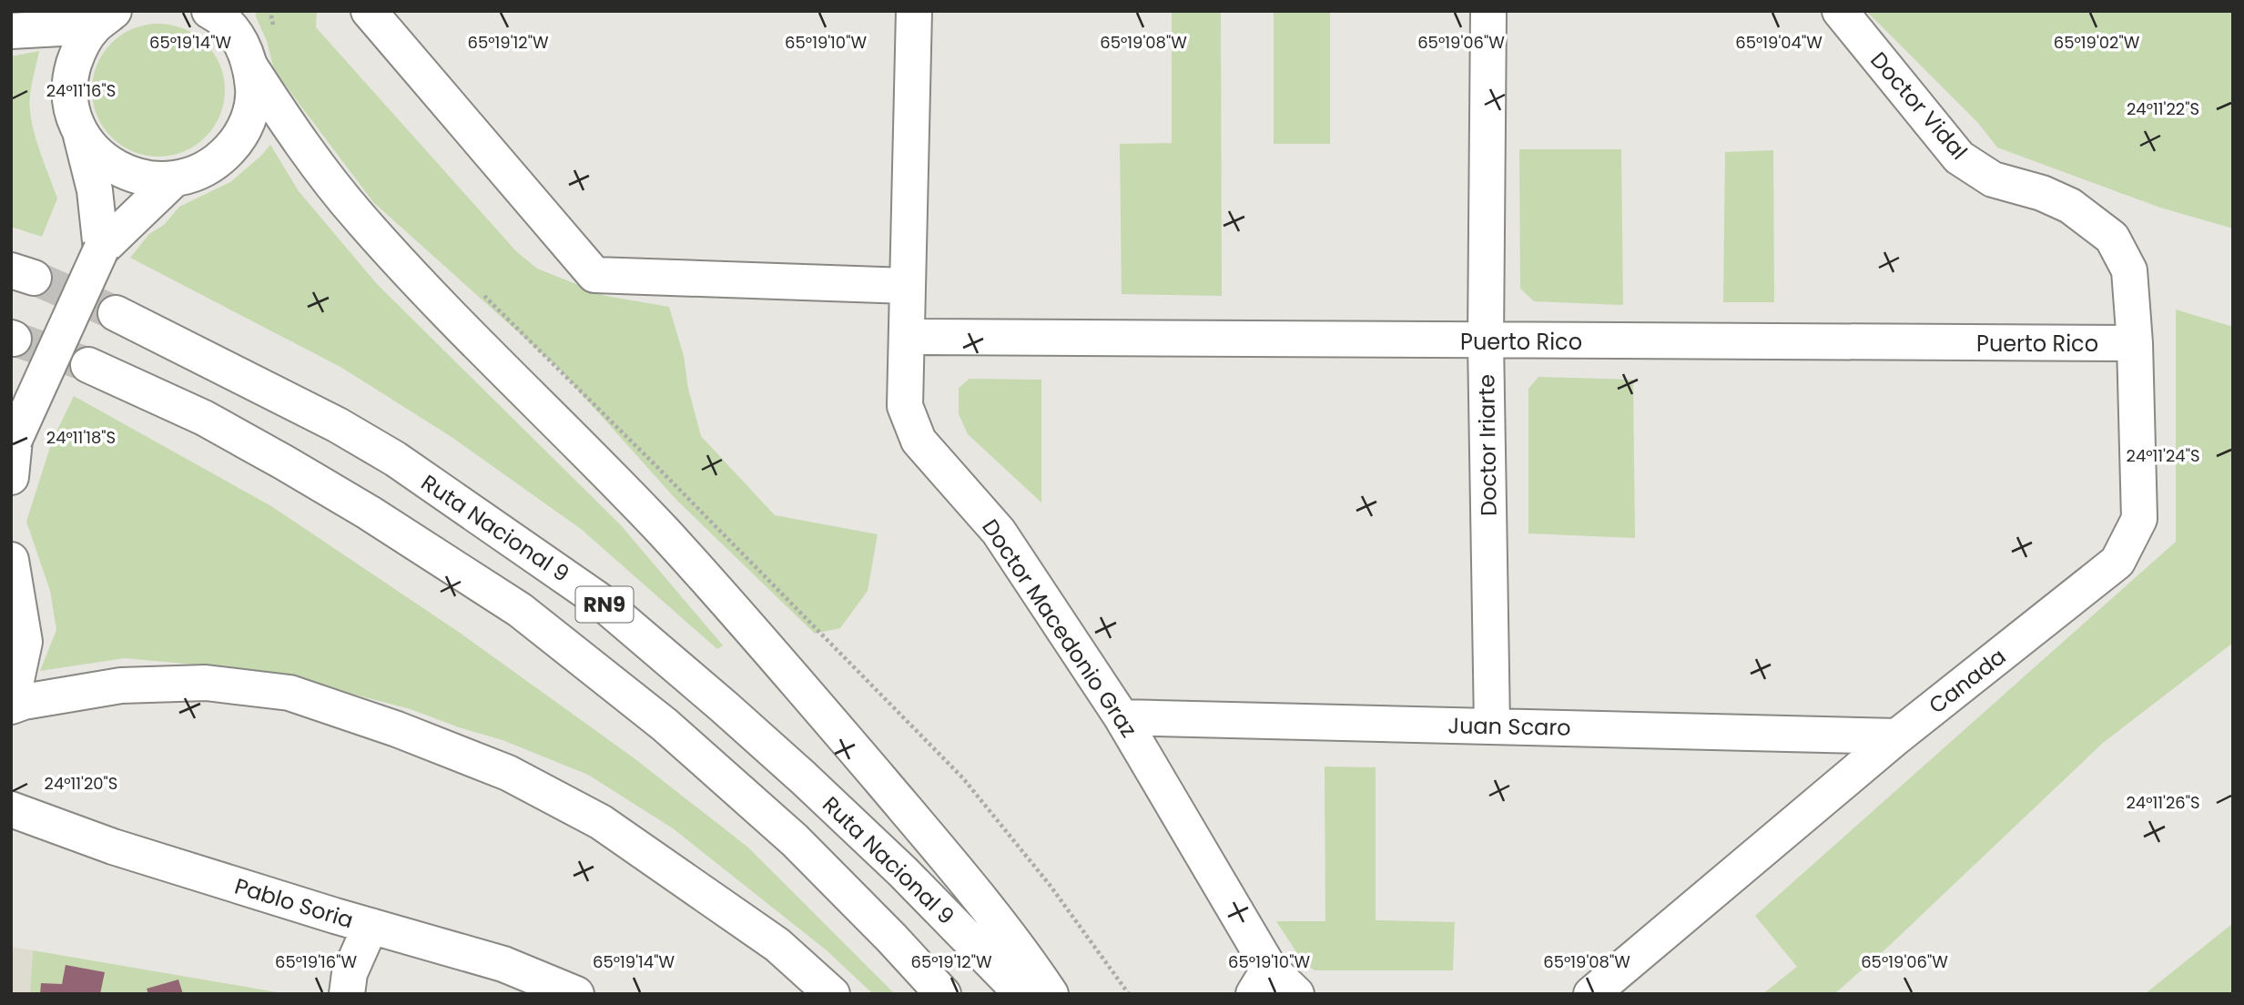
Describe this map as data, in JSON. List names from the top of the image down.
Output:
{
  "streets": {
    "main road": [
      "Doctor Vidal",
      "Puerto Rico",
      "Doctor Iriarte",
      "Ruta Nacional 9",
      "RN9",
      "Doctor Macedonio Graz",
      "Canada",
      "Juan Scaro",
      "Pablo Soria"
    ]
  },
  "crossings": [
    ["Doctor Vidal", "Canada"],
    ["Puerto Rico", "Doctor Iriarte"],
    ["Puerto Rico", "Doctor Macedonio Graz"],
    ["Puerto Rico", "Canada"],
    ["Doctor Iriarte", "Juan Scaro"],
    ["Doctor Macedonio Graz", "Juan Scaro"],
    ["Canada", "Juan Scaro"]
  ],
  "coordinates": [
    "65°19'14\"W",
    "65°19'12\"W",
    "65°19'10\"W",
    "65°19'08\"W",
    "65°19'06\"W",
    "65°19'04\"W",
    "65°19'02\"W",
    "24°11'16\"S",
    "24°11'22\"S",
    "24°11'18\"S",
    "24°11'24\"S",
    "24°11'20\"S",
    "24°11'26\"S",
    "65°19'16\"W"
  ]
}
